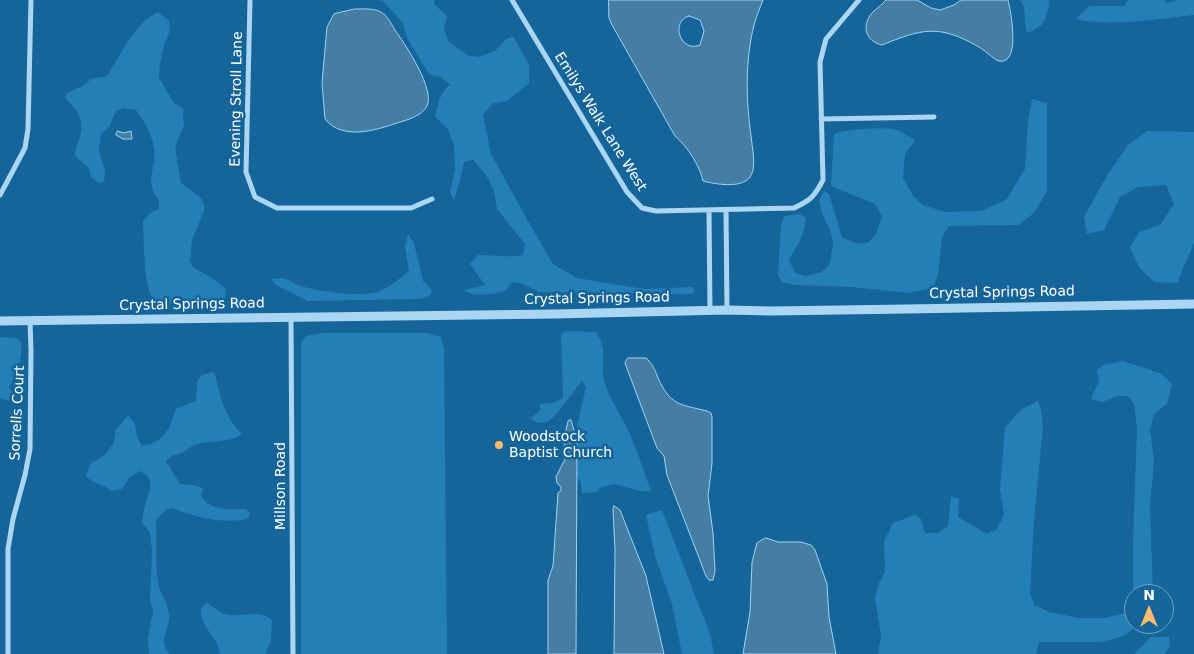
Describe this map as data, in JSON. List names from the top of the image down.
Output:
{
  "streets": {
    "street": [
      "Evening Stroll Lane",
      "Emilys Walk Lane West",
      "Crystal Springs Road",
      "Sorrells Court",
      "Millson Road"
    ]
  },
  "crossings": [
    ["Crystal Springs Road", "Sorrells Court"],
    ["Crystal Springs Road", "Millson Road"]
  ],
  "places": ["Woodstock Baptist Church"],
  "north": "top"
}
